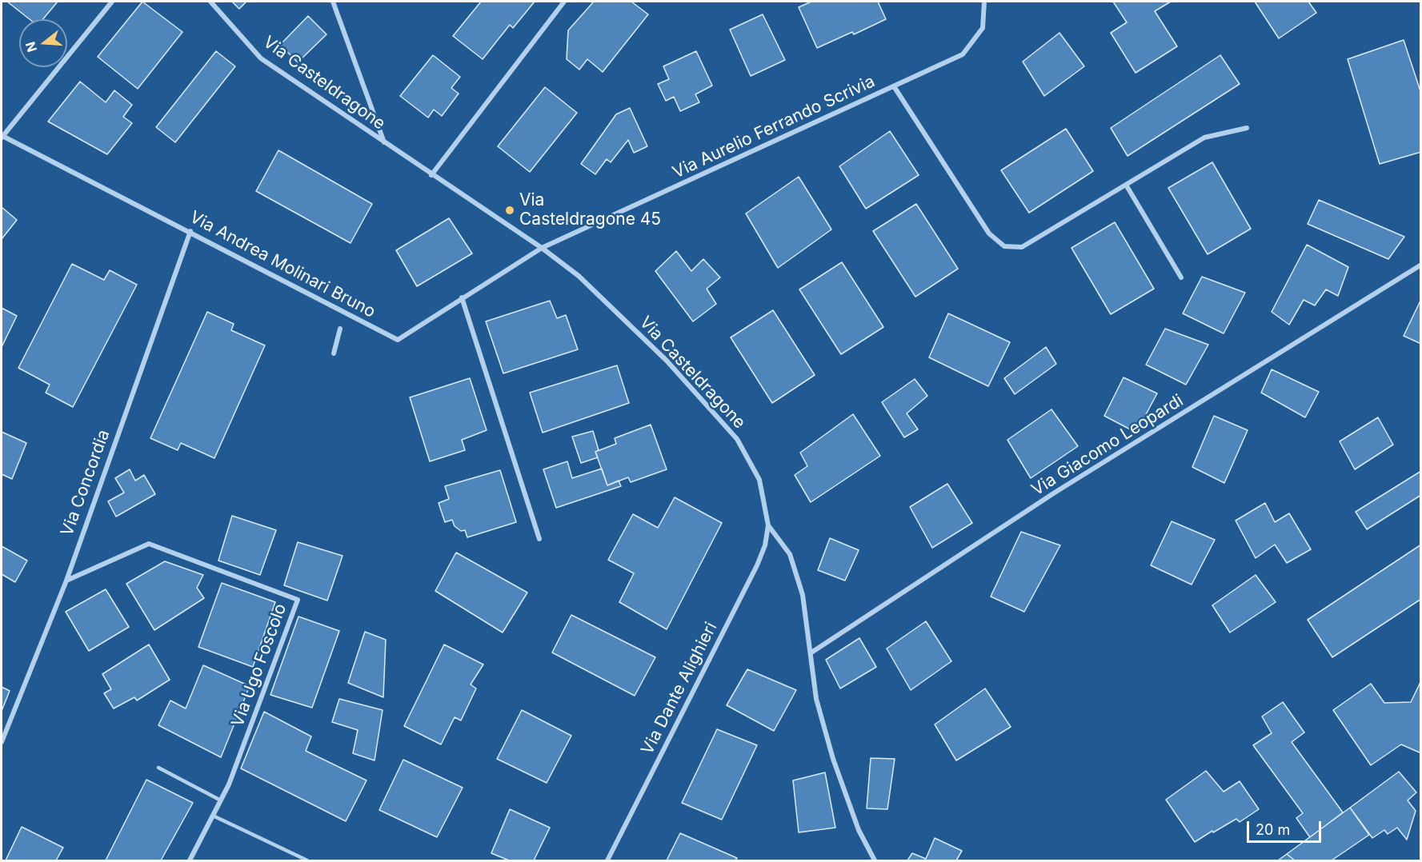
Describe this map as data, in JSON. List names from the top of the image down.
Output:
{
  "streets": {
    "street": [
      "Via Casteldragone",
      "Via Aurelio Ferrando Scrivia",
      "Via Andrea Molinari Bruno",
      "Via Giacomo Leopardi",
      "Via Concordia",
      "Via Ugo Foscolo",
      "Via Dante Alighieri"
    ]
  },
  "crossings": [
    ["Via Casteldragone", "Via Aurelio Ferrando Scrivia"],
    ["Via Casteldragone", "Via Andrea Molinari Bruno"],
    ["Via Casteldragone", "Via Giacomo Leopardi"],
    ["Via Casteldragone", "Via Dante Alighieri"],
    ["Via Aurelio Ferrando Scrivia", "Via Andrea Molinari Bruno"],
    ["Via Andrea Molinari Bruno", "Via Concordia"],
    ["Via Concordia", "Via Ugo Foscolo"]
  ],
  "places": ["Via Casteldragone 45"],
  "scale_bar": "20 m",
  "north": "left"
}
